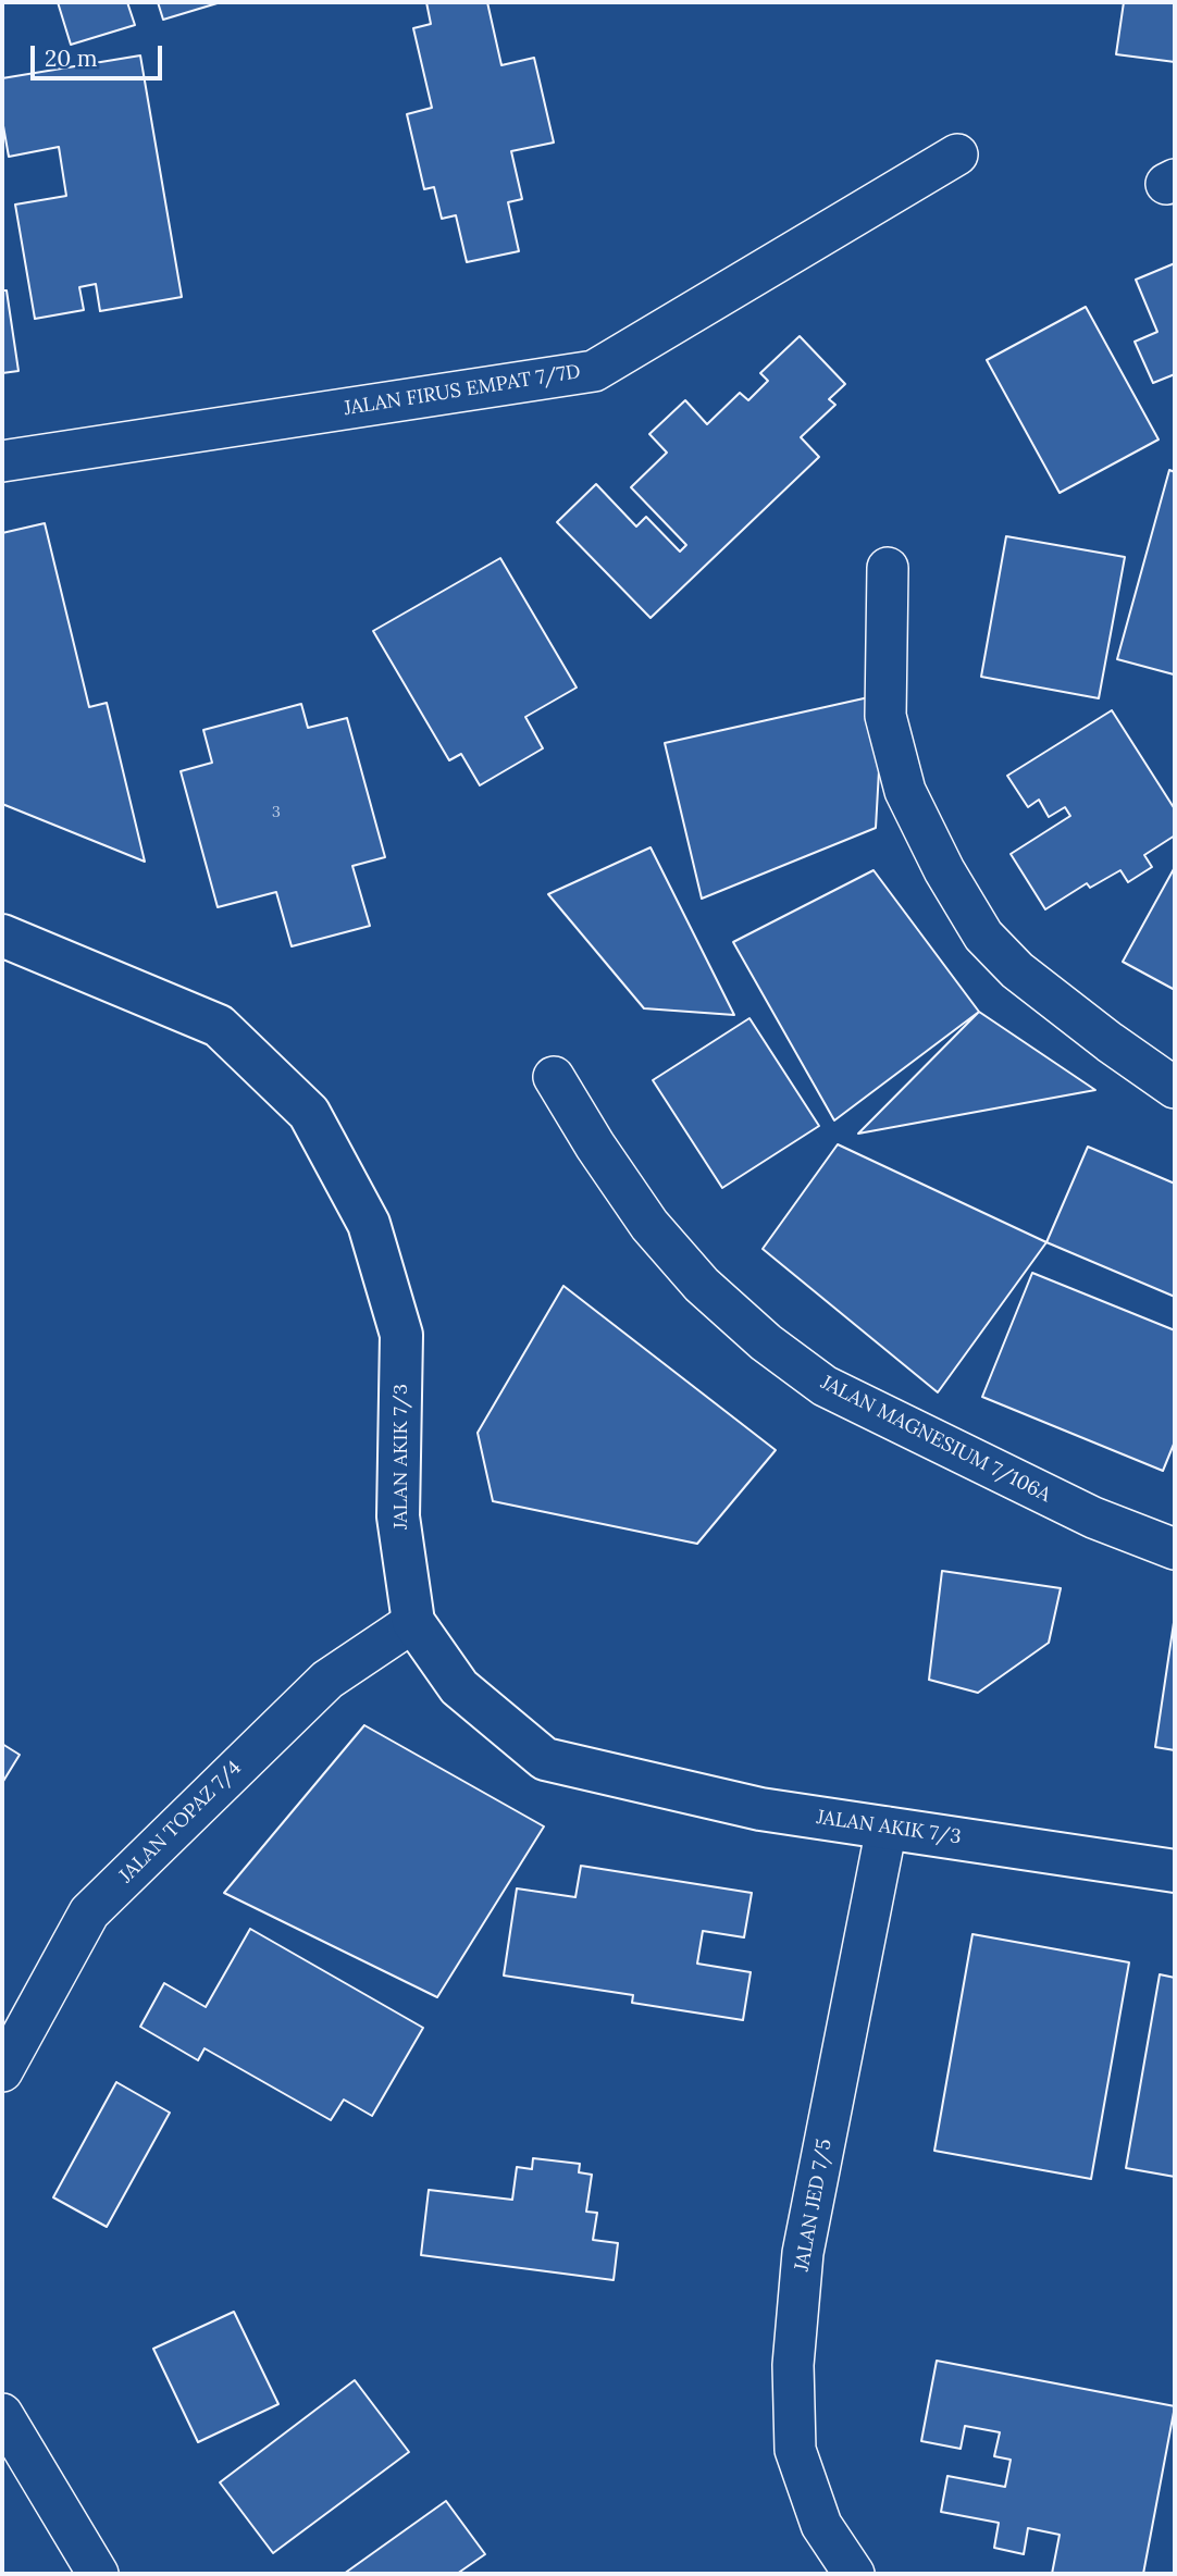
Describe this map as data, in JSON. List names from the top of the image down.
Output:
{
  "streets": {
    "street": [
      "JALAN FIRUS EMPAT 7/7D",
      "JALAN MAGNESIUM 7/106A",
      "JALAN AKIK 7/3",
      "JALAN TOPAZ 7/4",
      "JALAN JED 7/5"
    ]
  },
  "crossings": [
    ["JALAN AKIK 7/3", "JALAN TOPAZ 7/4"],
    ["JALAN AKIK 7/3", "JALAN JED 7/5"]
  ],
  "house_numbers": ["3"],
  "scale_bar": "20 m"
}
